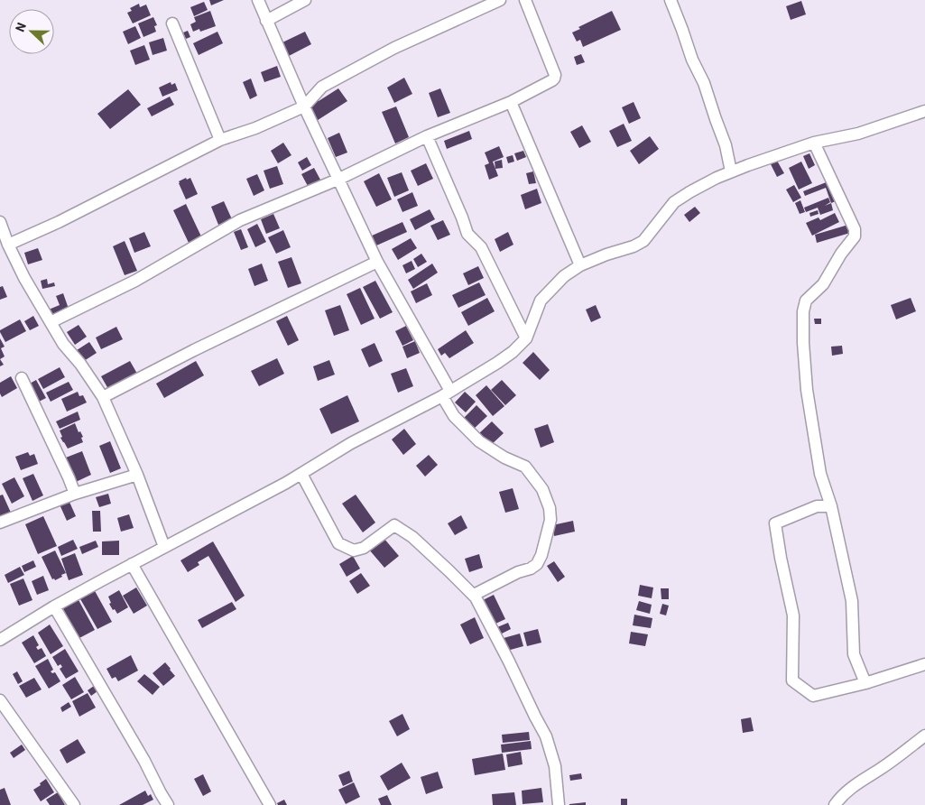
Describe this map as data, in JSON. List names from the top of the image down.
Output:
{
  "north": "left"
}
